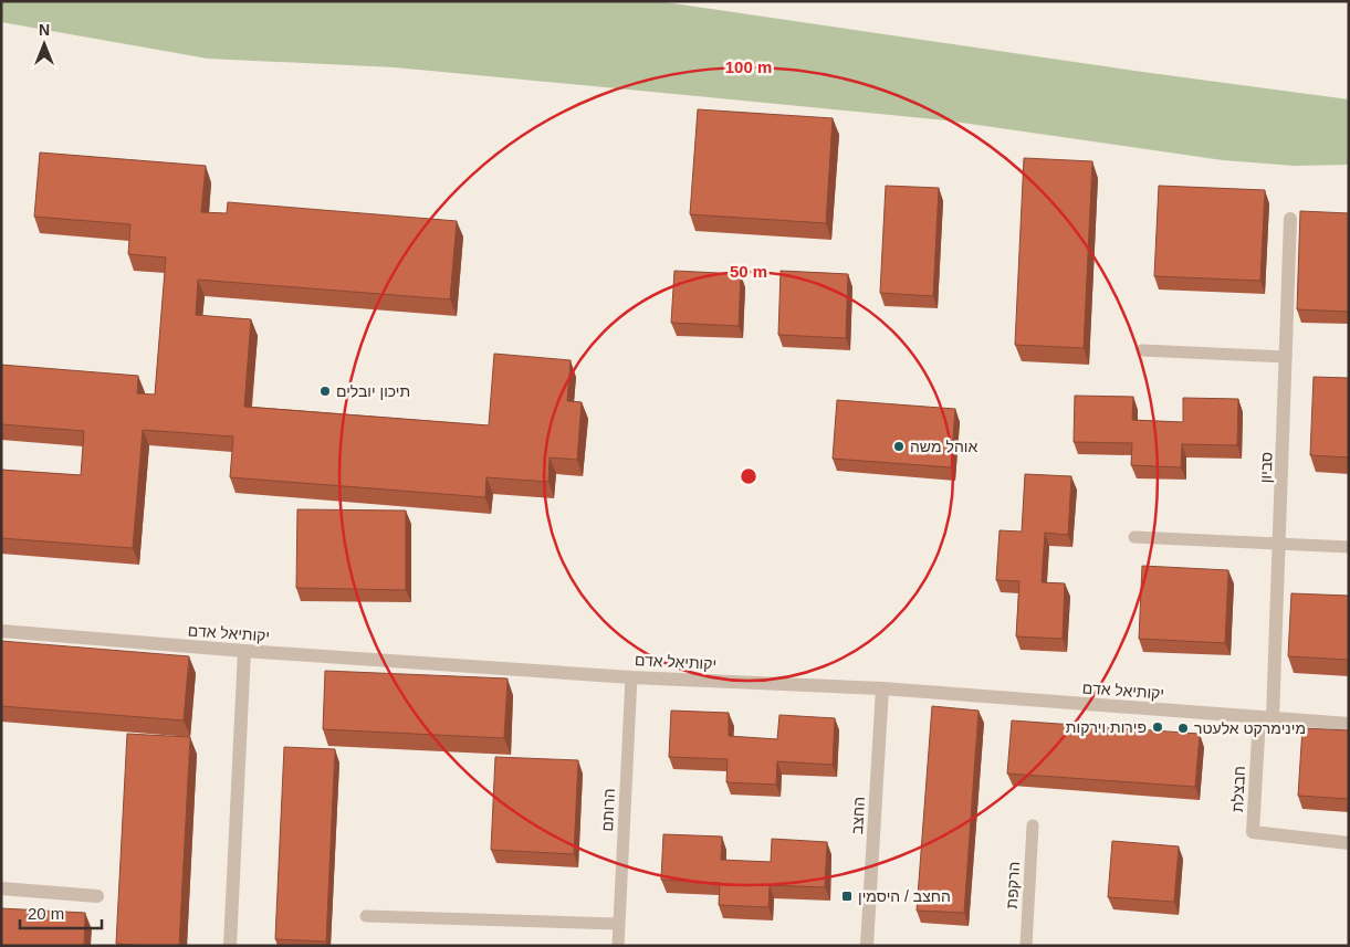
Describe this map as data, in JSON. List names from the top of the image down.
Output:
{
  "streets": {
    "street": [
      "סביון",
      "יקותיאל אדם",
      "חבצלת",
      "החצב"
    ],
    "lane": ["הרותם", "הרקפת"]
  },
  "crossings": [
    ["סביון", "יקותיאל אדם"],
    ["סביון", "חבצלת"],
    ["יקותיאל אדם", "חבצלת"],
    ["יקותיאל אדם", "הרותם"],
    ["יקותיאל אדם", "החצב"]
  ],
  "places": {
    "other": [
      "תיכון יובלים",
      "אוהל משה",
      "פירות וירקות",
      "מינימרקט אלעטר"
    ],
    "transit": ["החצב / היסמין"]
  },
  "scale_bar": "20 m",
  "north": "top",
  "rings": ["100 m", "50 m"]
}
